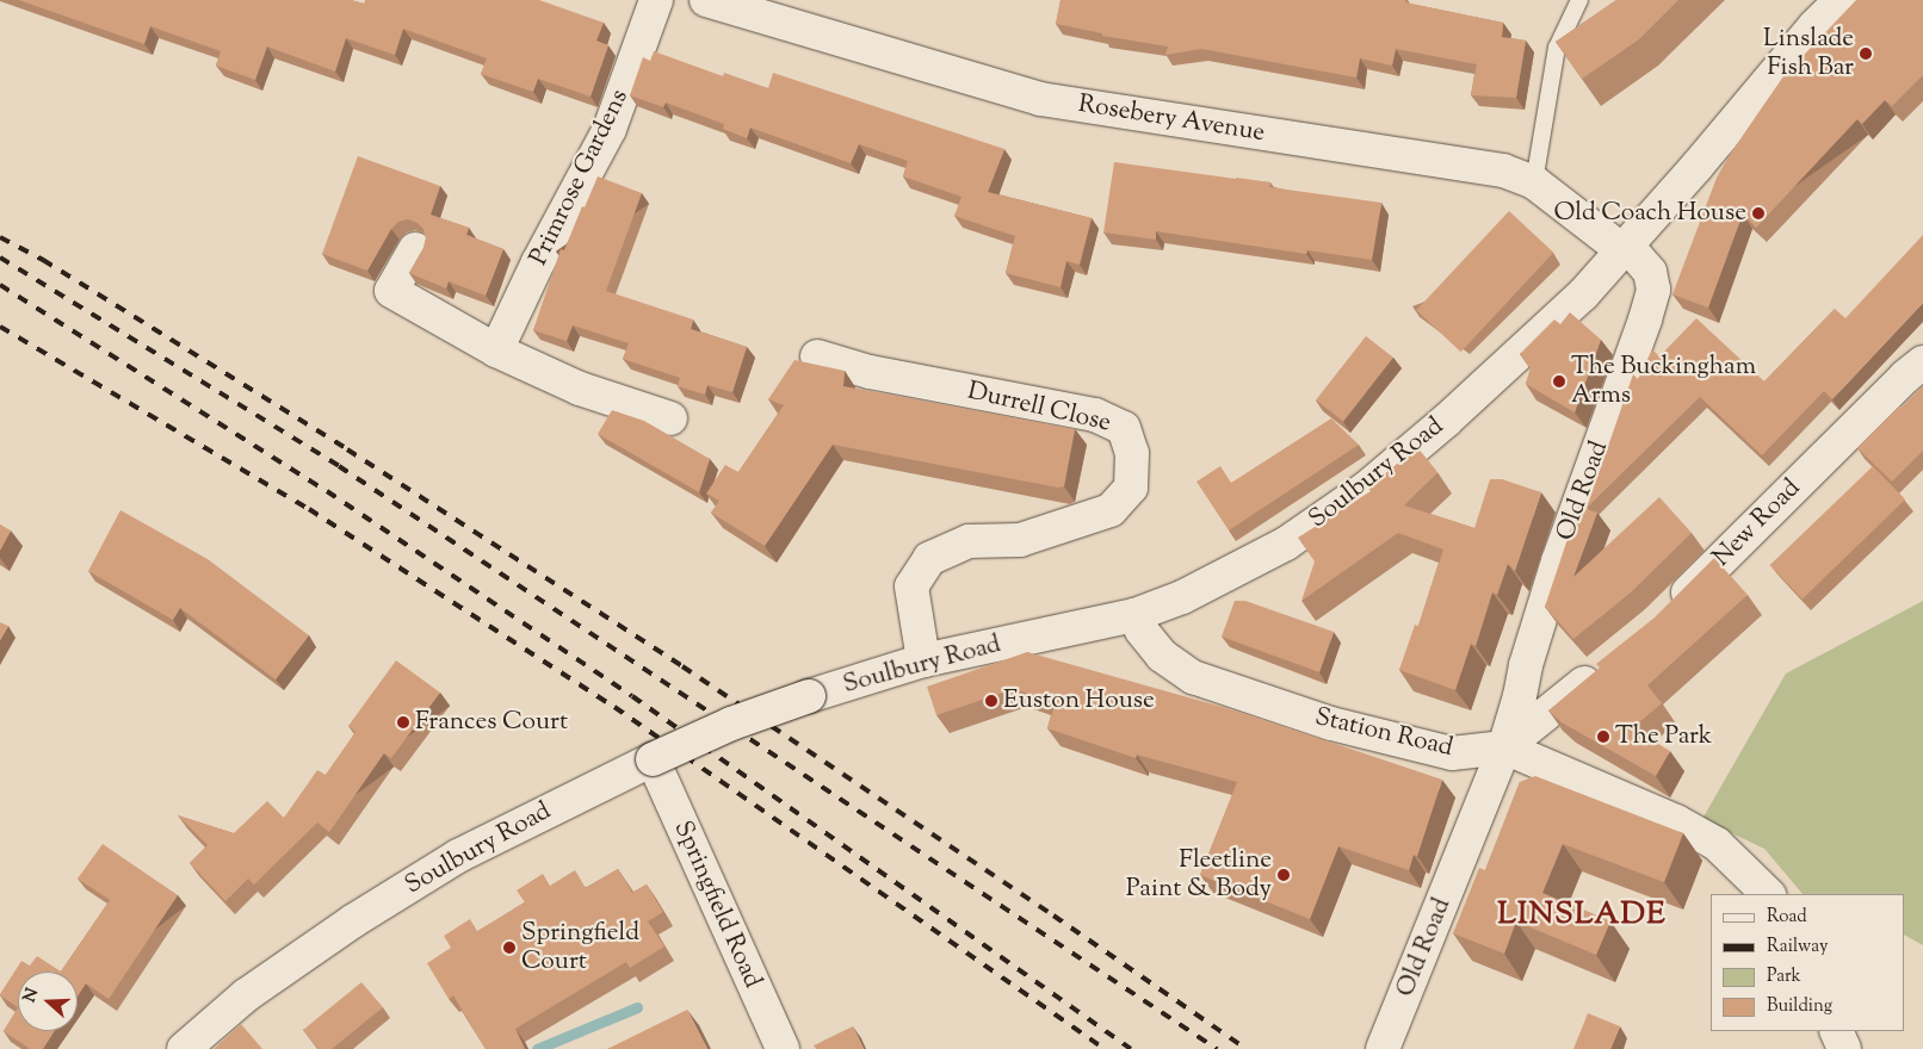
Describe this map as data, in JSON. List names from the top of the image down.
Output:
{
  "streets": {
    "street": [
      "Rosebery Avenue",
      "Primrose Gardens",
      "Durrell Close",
      "Soulbury Road",
      "Old Road",
      "New Road",
      "Station Road",
      "Springfield Road"
    ]
  },
  "crossings": [
    ["Rosebery Avenue", "Soulbury Road"],
    ["Rosebery Avenue", "Old Road"],
    ["Durrell Close", "Soulbury Road"],
    ["Soulbury Road", "Old Road"],
    ["Soulbury Road", "Station Road"],
    ["Soulbury Road", "Springfield Road"],
    ["Old Road", "Station Road"]
  ],
  "districts": ["LINSLADE"],
  "places": [
    "Linslade Fish Bar",
    "Old Coach House",
    "The Buckingham Arms",
    "Euston House",
    "Frances Court",
    "The Park",
    "Fleetline Paint & Body",
    "Springfield Court"
  ],
  "legend": [
    "Road",
    "Railway",
    "Park",
    "Building"
  ],
  "north": "left"
}
